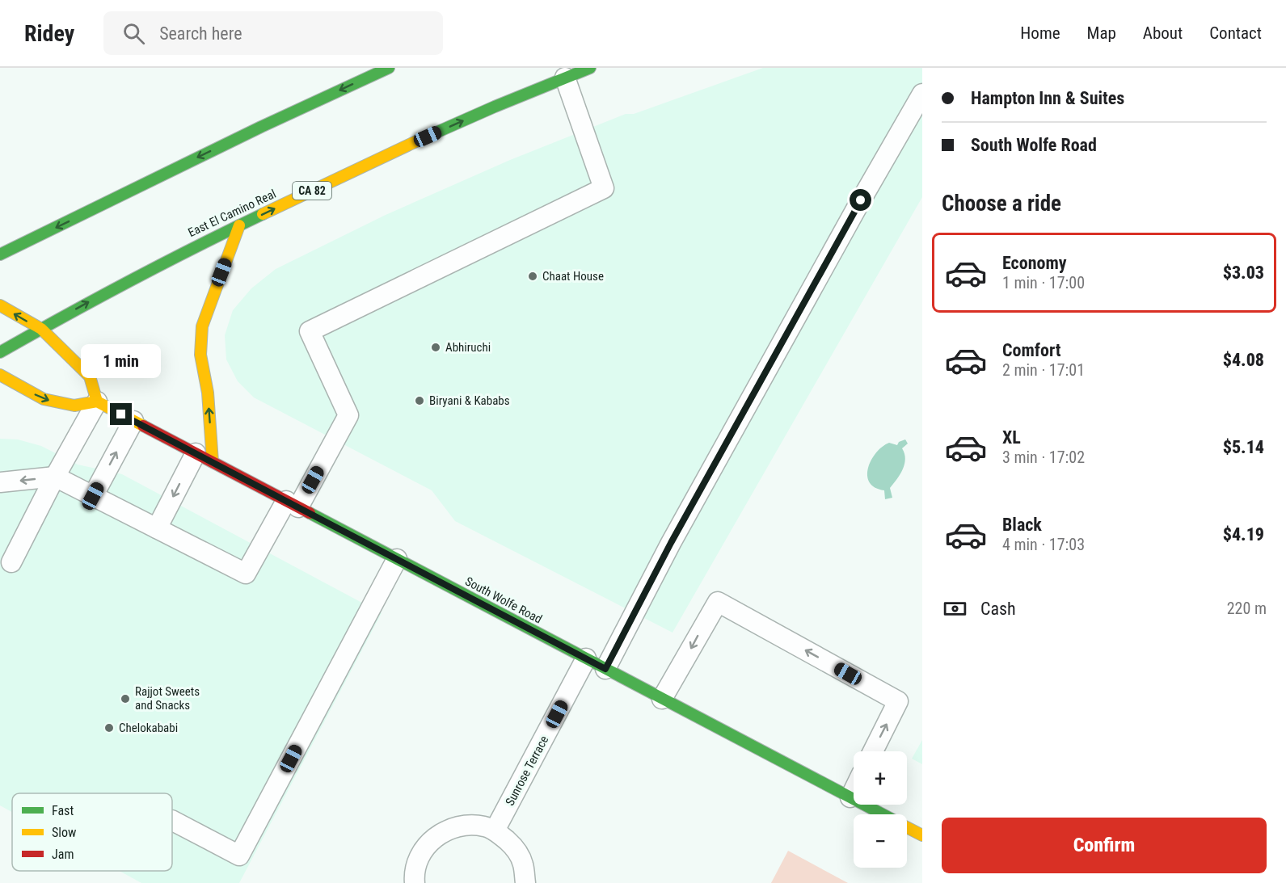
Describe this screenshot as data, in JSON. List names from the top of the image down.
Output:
{
  "streets": {
    "main road": ["CA 82", "East El Camino Real", "South Wolfe Road"],
    "lane": ["Sunrose Terrace"]
  },
  "crossings": [
    ["South Wolfe Road", "Sunrose Terrace"]
  ],
  "places": [
    "Chaat House",
    "Abhiruchi",
    "Biryani & Kababs",
    "Rajjot Sweets and Snacks",
    "Chelokababi"
  ],
  "legend": ["Fast", "Slow", "Jam"],
  "page": {
    "header": "Ridey",
    "search": "Search here",
    "nav": [
      "Home",
      "Map",
      "About",
      "Contact"
    ],
    "banner": ["Hampton Inn & Suites", "South Wolfe Road"],
    "heading": "Choose a ride",
    "list": [
      {
        "name": "Economy",
        "note": "1 min · 17:00",
        "value": "$3.03"
      },
      {
        "name": "Comfort",
        "note": "2 min · 17:01",
        "value": "$4.08"
      },
      {
        "name": "XL",
        "note": "3 min · 17:02",
        "value": "$5.14"
      },
      {
        "name": "Black",
        "note": "4 min · 17:03",
        "value": "$4.19"
      }
    ],
    "bubble": "1 min",
    "pay": ["Cash", "220 m"],
    "map_buttons": ["+", "−"],
    "buttons": "Confirm"
  }
}
